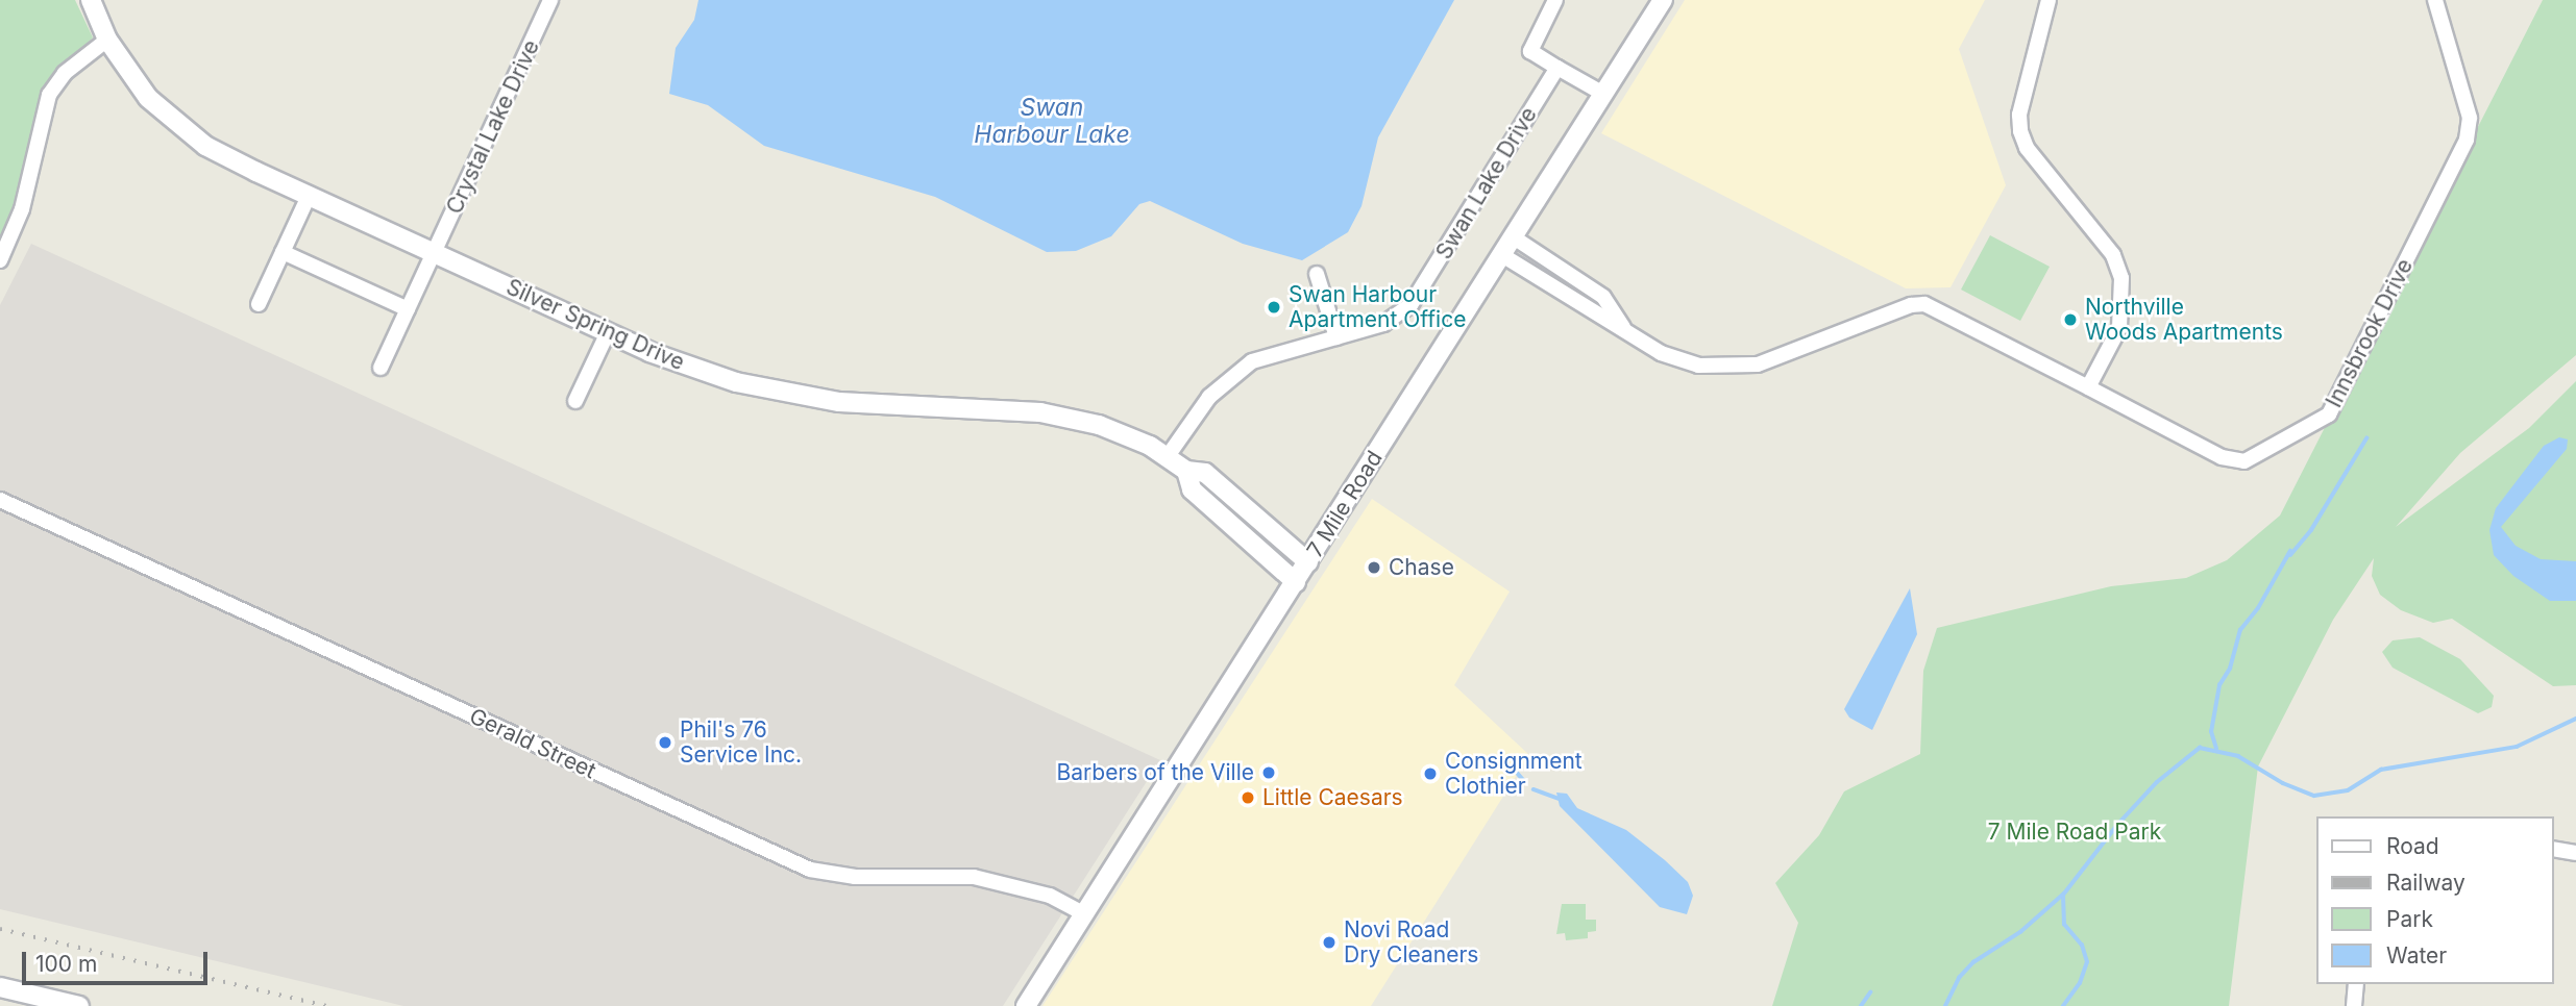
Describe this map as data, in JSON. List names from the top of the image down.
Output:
{
  "streets": {
    "street": [
      "Crystal Lake Drive",
      "Swan Lake Drive",
      "Silver Spring Drive",
      "Innsbrook Drive",
      "7 Mile Road",
      "Gerald Street"
    ]
  },
  "crossings": [
    ["Crystal Lake Drive", "Silver Spring Drive"],
    ["Swan Lake Drive", "Silver Spring Drive"],
    ["Silver Spring Drive", "7 Mile Road"],
    ["Innsbrook Drive", "7 Mile Road"],
    ["7 Mile Road", "Gerald Street"]
  ],
  "water": ["Swan Harbour Lake"],
  "parks": ["7 Mile Road Park"],
  "places": [
    "Swan Harbour Apartment Office",
    "Northville Woods Apartments",
    "Chase",
    "Phil's 76 Service Inc.",
    "Barbers of the Ville",
    "Consignment Clothier",
    "Little Caesars",
    "Novi Road Dry Cleaners"
  ],
  "legend": [
    "Road",
    "Railway",
    "Park",
    "Water"
  ],
  "scale_bar": "100 m"
}
